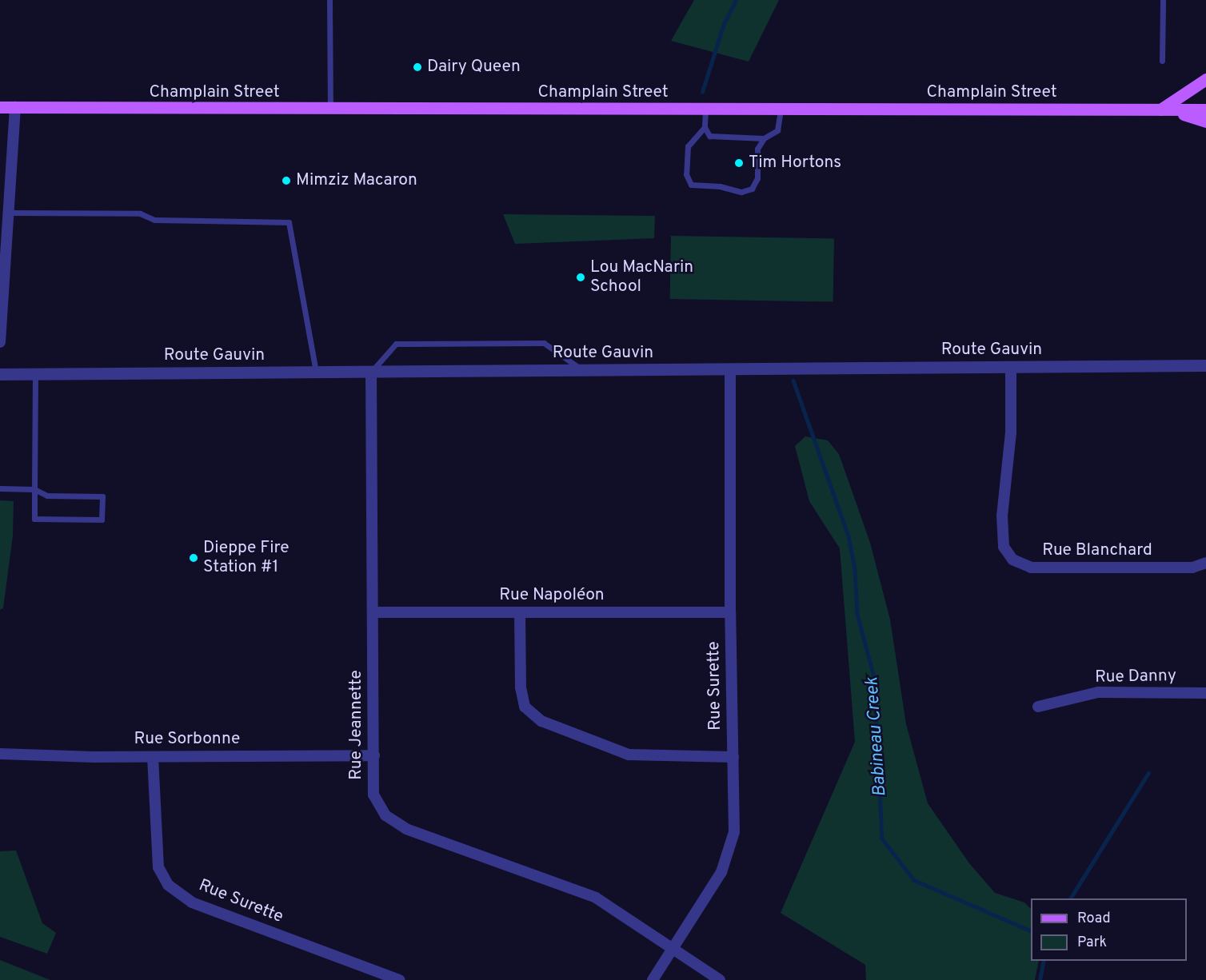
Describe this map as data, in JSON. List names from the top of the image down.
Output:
{
  "streets": {
    "main road": ["Champlain Street"],
    "street": [
      "Route Gauvin",
      "Rue Blanchard",
      "Rue Napoléon",
      "Rue Danny",
      "Rue Surette",
      "Rue Jeannette",
      "Rue Sorbonne"
    ]
  },
  "crossings": [
    ["Route Gauvin", "Rue Blanchard"],
    ["Route Gauvin", "Rue Surette"],
    ["Route Gauvin", "Rue Jeannette"],
    ["Rue Napoléon", "Rue Surette"],
    ["Rue Napoléon", "Rue Jeannette"],
    ["Rue Surette", "Rue Jeannette"],
    ["Rue Surette", "Rue Sorbonne"],
    ["Rue Jeannette", "Rue Sorbonne"]
  ],
  "water": ["Babineau Creek"],
  "places": [
    "Dairy Queen",
    "Tim Hortons",
    "Mimziz Macaron",
    "Lou MacNarin School",
    "Dieppe Fire Station #1"
  ],
  "legend": ["Road", "Park"]
}
